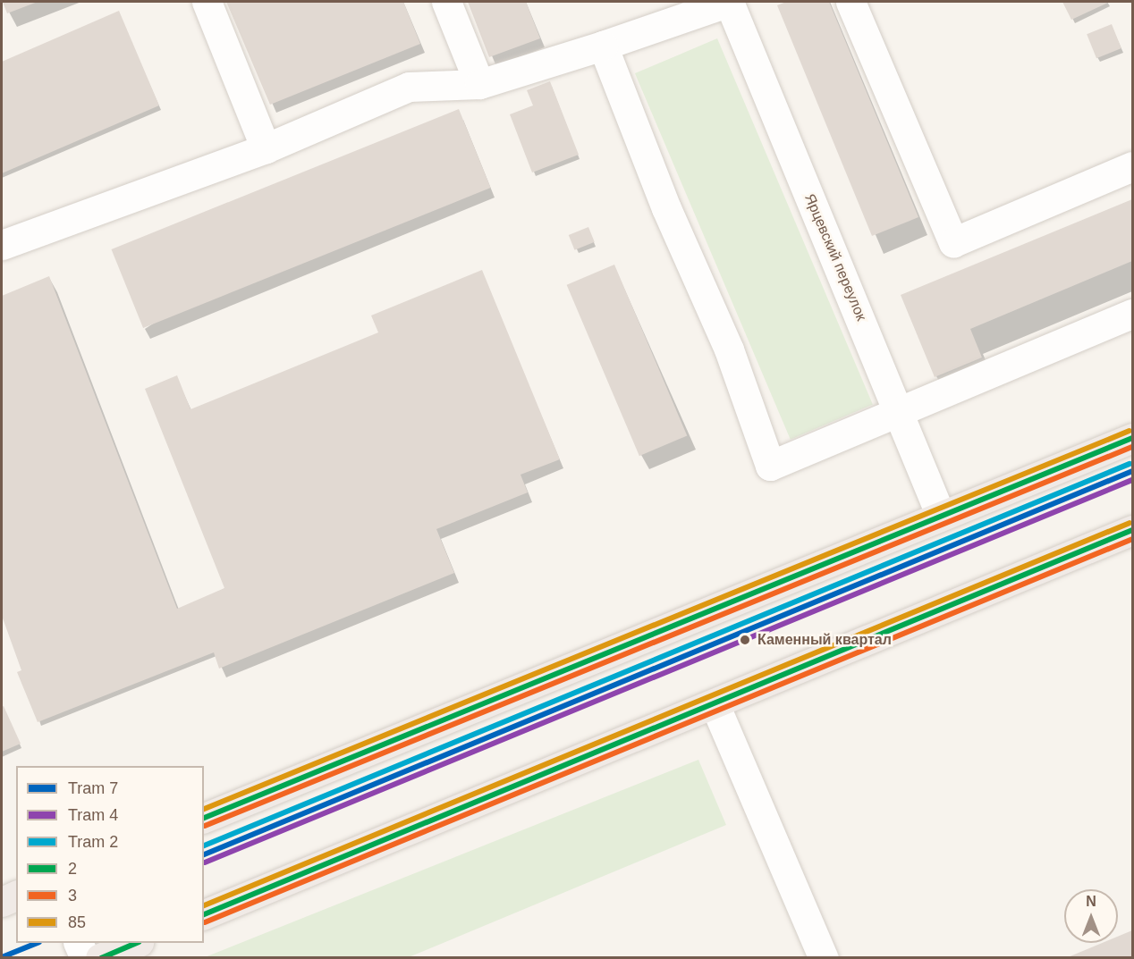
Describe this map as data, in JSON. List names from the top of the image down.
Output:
{
  "streets": {
    "street": ["Ярцевский переулок"]
  },
  "places": ["Каменный квартал"],
  "lines": [
    "transit line 85",
    "transit line 2",
    "transit line 3",
    "tram line 2",
    "tram line 7",
    "tram line 4"
  ],
  "legend": [
    "Tram 7",
    "Tram 4",
    "Tram 2",
    "2",
    "3",
    "85"
  ],
  "north": "top"
}
